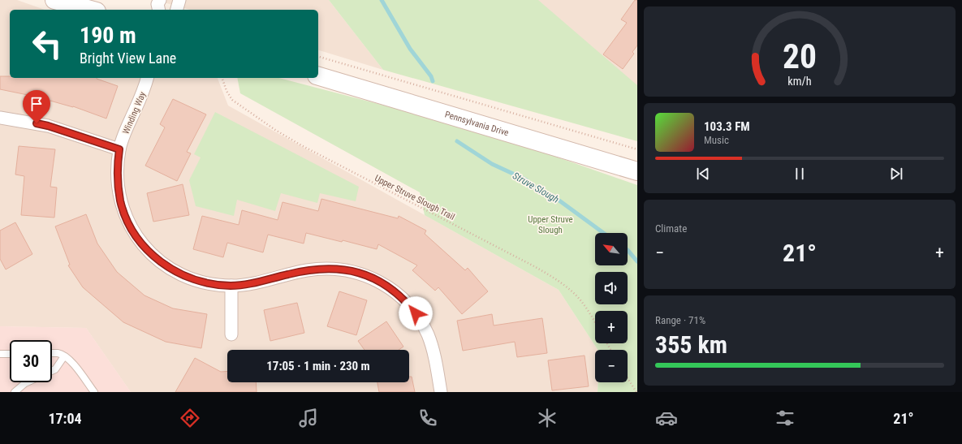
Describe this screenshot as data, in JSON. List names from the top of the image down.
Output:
{
  "streets": {
    "street": ["Winding Way", "Pennsylvania Drive"],
    "path": ["Upper Struve Slough Trail"]
  },
  "water": ["Struve Slough"],
  "parks": ["Upper Struve Slough"],
  "north": "top left",
  "page": {
    "turn": ["190 m", "Bright View Lane"],
    "song": ["103.3 FM", "Music"],
    "tile": [
      "Climate",
      ["Range · 71%", "355 km"]
    ],
    "map_buttons": ["+", "−"],
    "heat": ["−", "21°", "+"],
    "limit": "30",
    "trip": "17:05 · 1 min · 230 m",
    "tabs": ["17:04", "21°"],
    "gauge": ["20", "km/h"]
  }
}
